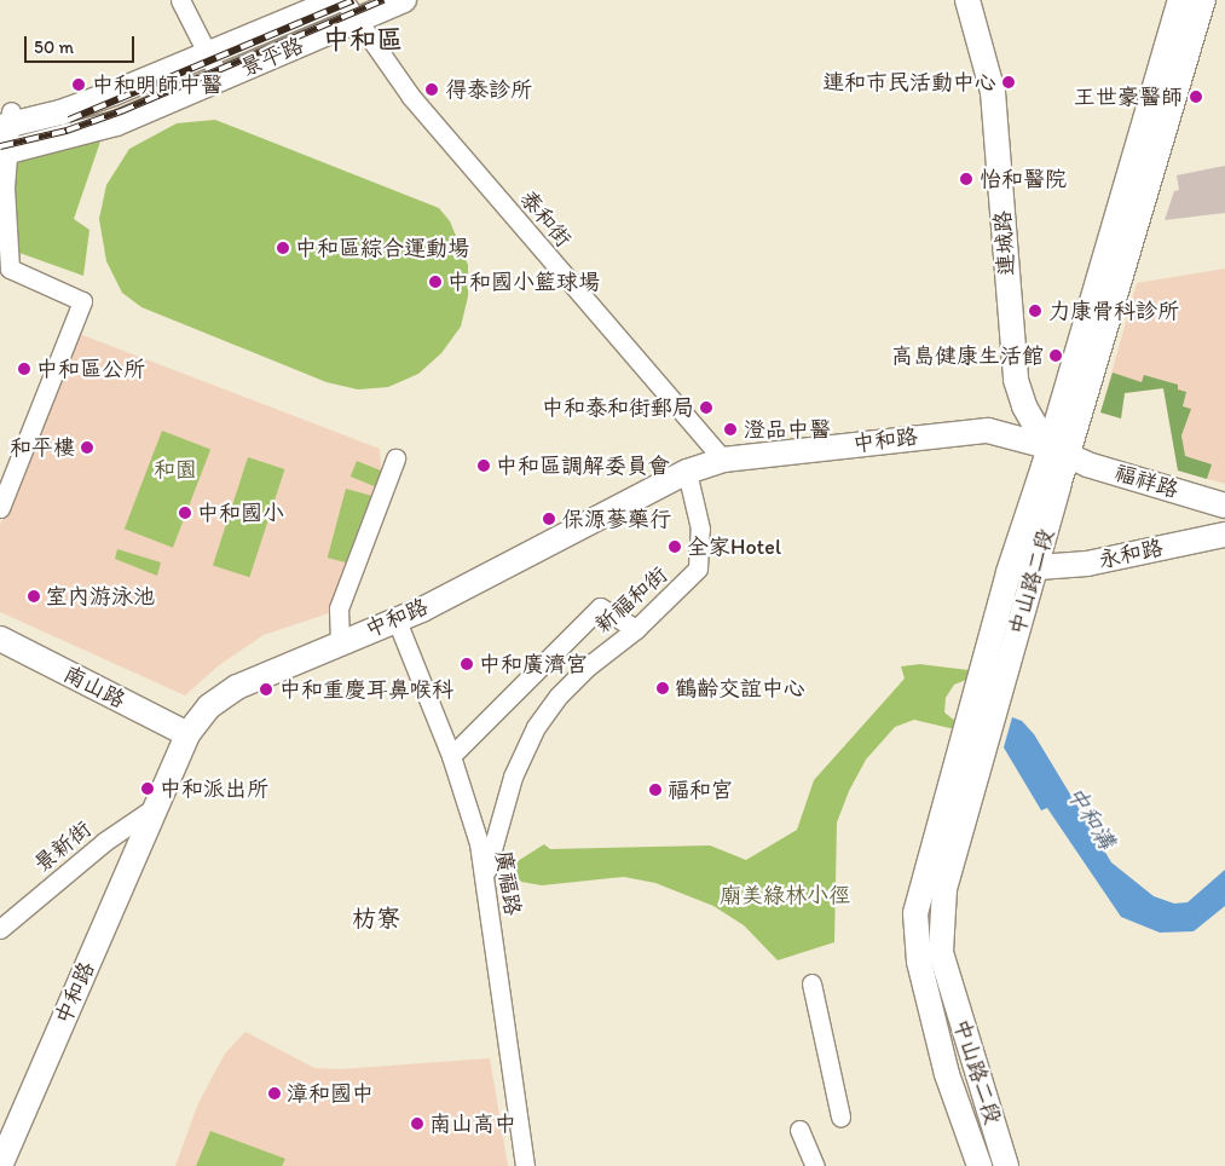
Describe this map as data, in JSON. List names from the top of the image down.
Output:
{
  "streets": {
    "street": [
      "景平路",
      "泰和街",
      "連城路",
      "中和路",
      "福祥路",
      "永和路",
      "中山路二段",
      "新福和街",
      "南山路",
      "景新街",
      "廣福路"
    ]
  },
  "crossings": [
    ["景平路", "泰和街"],
    ["泰和街", "中和路"],
    ["連城路", "中和路"],
    ["連城路", "福祥路"],
    ["連城路", "中山路二段"],
    ["中和路", "福祥路"],
    ["中和路", "中山路二段"],
    ["中和路", "新福和街"],
    ["中和路", "南山路"],
    ["中和路", "景新街"],
    ["中和路", "廣福路"],
    ["福祥路", "中山路二段"],
    ["永和路", "中山路二段"],
    ["新福和街", "廣福路"]
  ],
  "districts": ["中和區", "枋寮"],
  "water": ["中和溝"],
  "parks": ["和園", "廟美綠林小徑"],
  "places": [
    "連和市民活動中心",
    "中和明師中醫",
    "得泰診所",
    "王世豪醫師",
    "怡和醫院",
    "中和區綜合運動場",
    "中和國小籃球場",
    "力康骨科診所",
    "高島健康生活館",
    "中和區公所",
    "中和泰和街郵局",
    "澄品中醫",
    "和平樓",
    "中和區調解委員會",
    "中和國小",
    "保源蔘藥行",
    "全家Hotel",
    "室內游泳池",
    "中和廣濟宮",
    "鶴齡交誼中心",
    "中和重慶耳鼻喉科",
    "中和派出所",
    "福和宮",
    "漳和國中",
    "南山高中"
  ],
  "scale_bar": "50 m"
}
